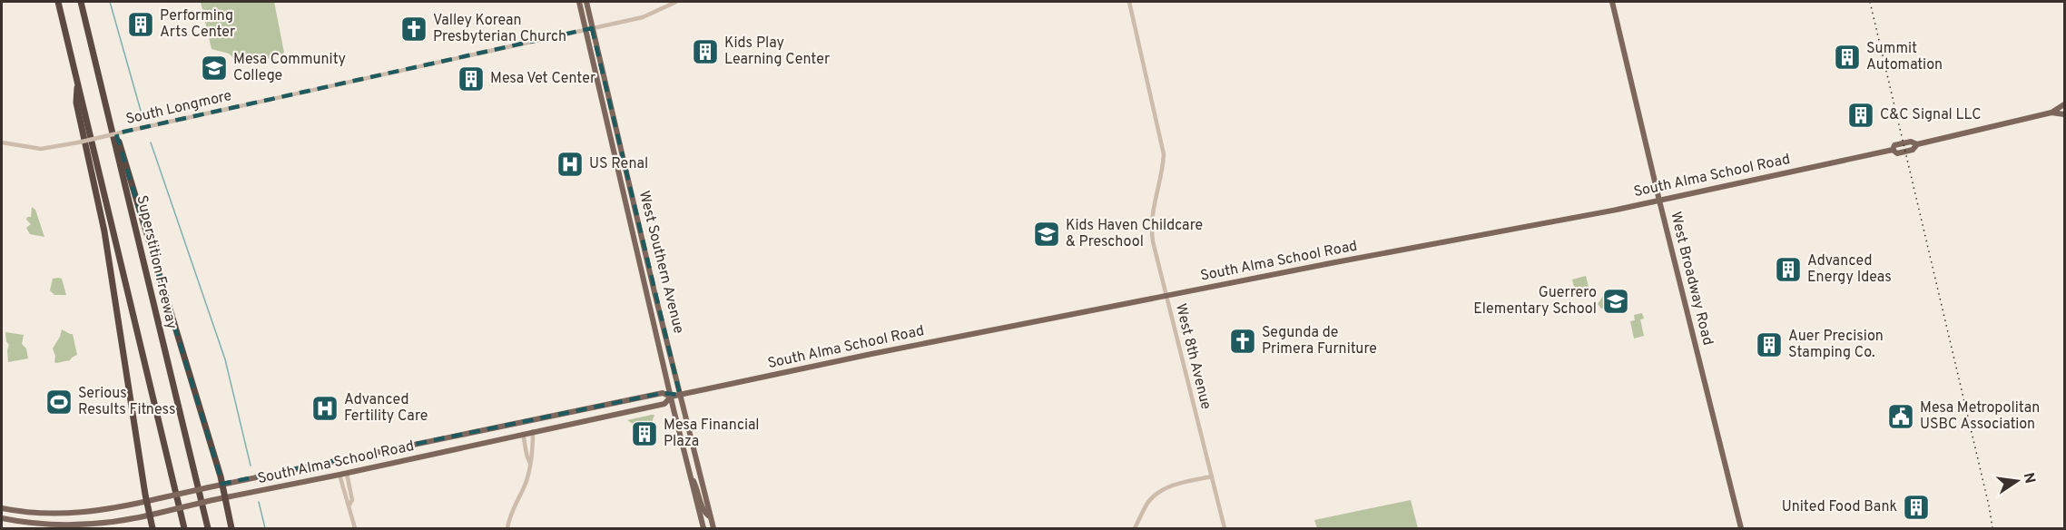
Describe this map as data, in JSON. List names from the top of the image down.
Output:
{
  "streets": {
    "highway": ["Superstition Freeway"],
    "main road": ["South Alma School Road", "West Southern Avenue", "West Broadway Road"],
    "street": ["South Longmore", "West 8th Avenue"]
  },
  "crossings": [
    ["South Longmore", "West Southern Avenue"],
    ["South Alma School Road", "West Southern Avenue"],
    ["South Alma School Road", "West Broadway Road"],
    ["South Alma School Road", "West 8th Avenue"]
  ],
  "places": {
    "building": [
      "Performing Arts Center",
      "Kids Play Learning Center",
      "Summit Automation",
      "Mesa Vet Center",
      "C&C Signal LLC",
      "Advanced Energy Ideas",
      "Auer Precision Stamping Co.",
      "Mesa Financial Plaza",
      "United Food Bank"
    ],
    "church": ["Valley Korean Presbyterian Church", "Segunda de Primera Furniture"],
    "school or university": ["Mesa Community College", "Kids Haven Childcare & Preschool", "Guerrero Elementary School"],
    "hospital": ["US Renal", "Advanced Fertility Care"],
    "sports": ["Serious Results Fitness"],
    "public building": ["Mesa Metropolitan USBC Association"]
  },
  "north": "right"
}
